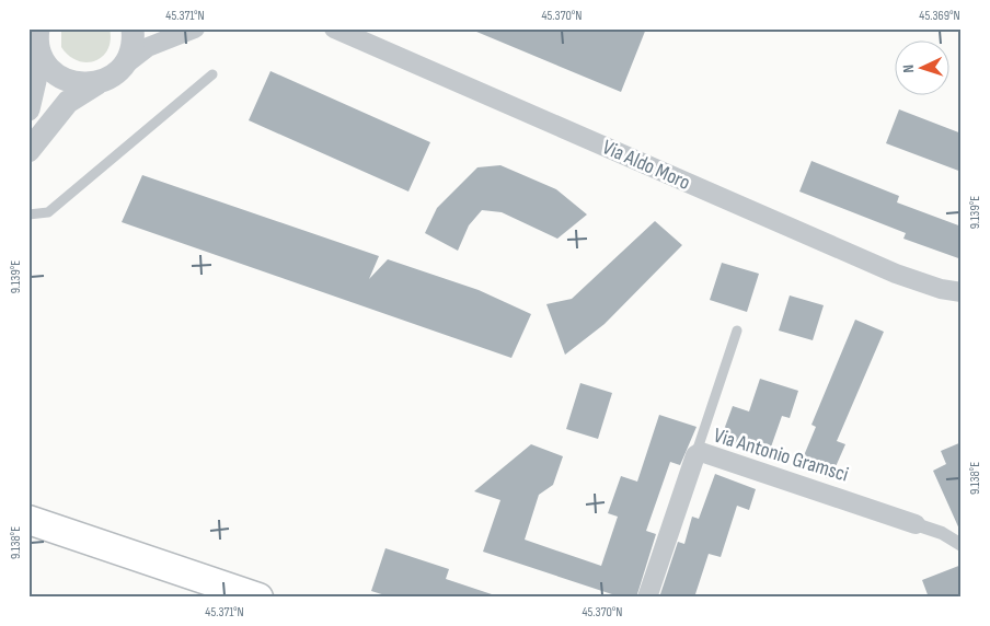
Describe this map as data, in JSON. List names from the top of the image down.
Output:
{
  "streets": {
    "street": ["Via Aldo Moro", "Via Antonio Gramsci"]
  },
  "north": "left",
  "coordinates": [
    "45.371°N",
    "45.370°N",
    "45.369°N",
    "9.139°E",
    "9.138°E"
  ]
}
